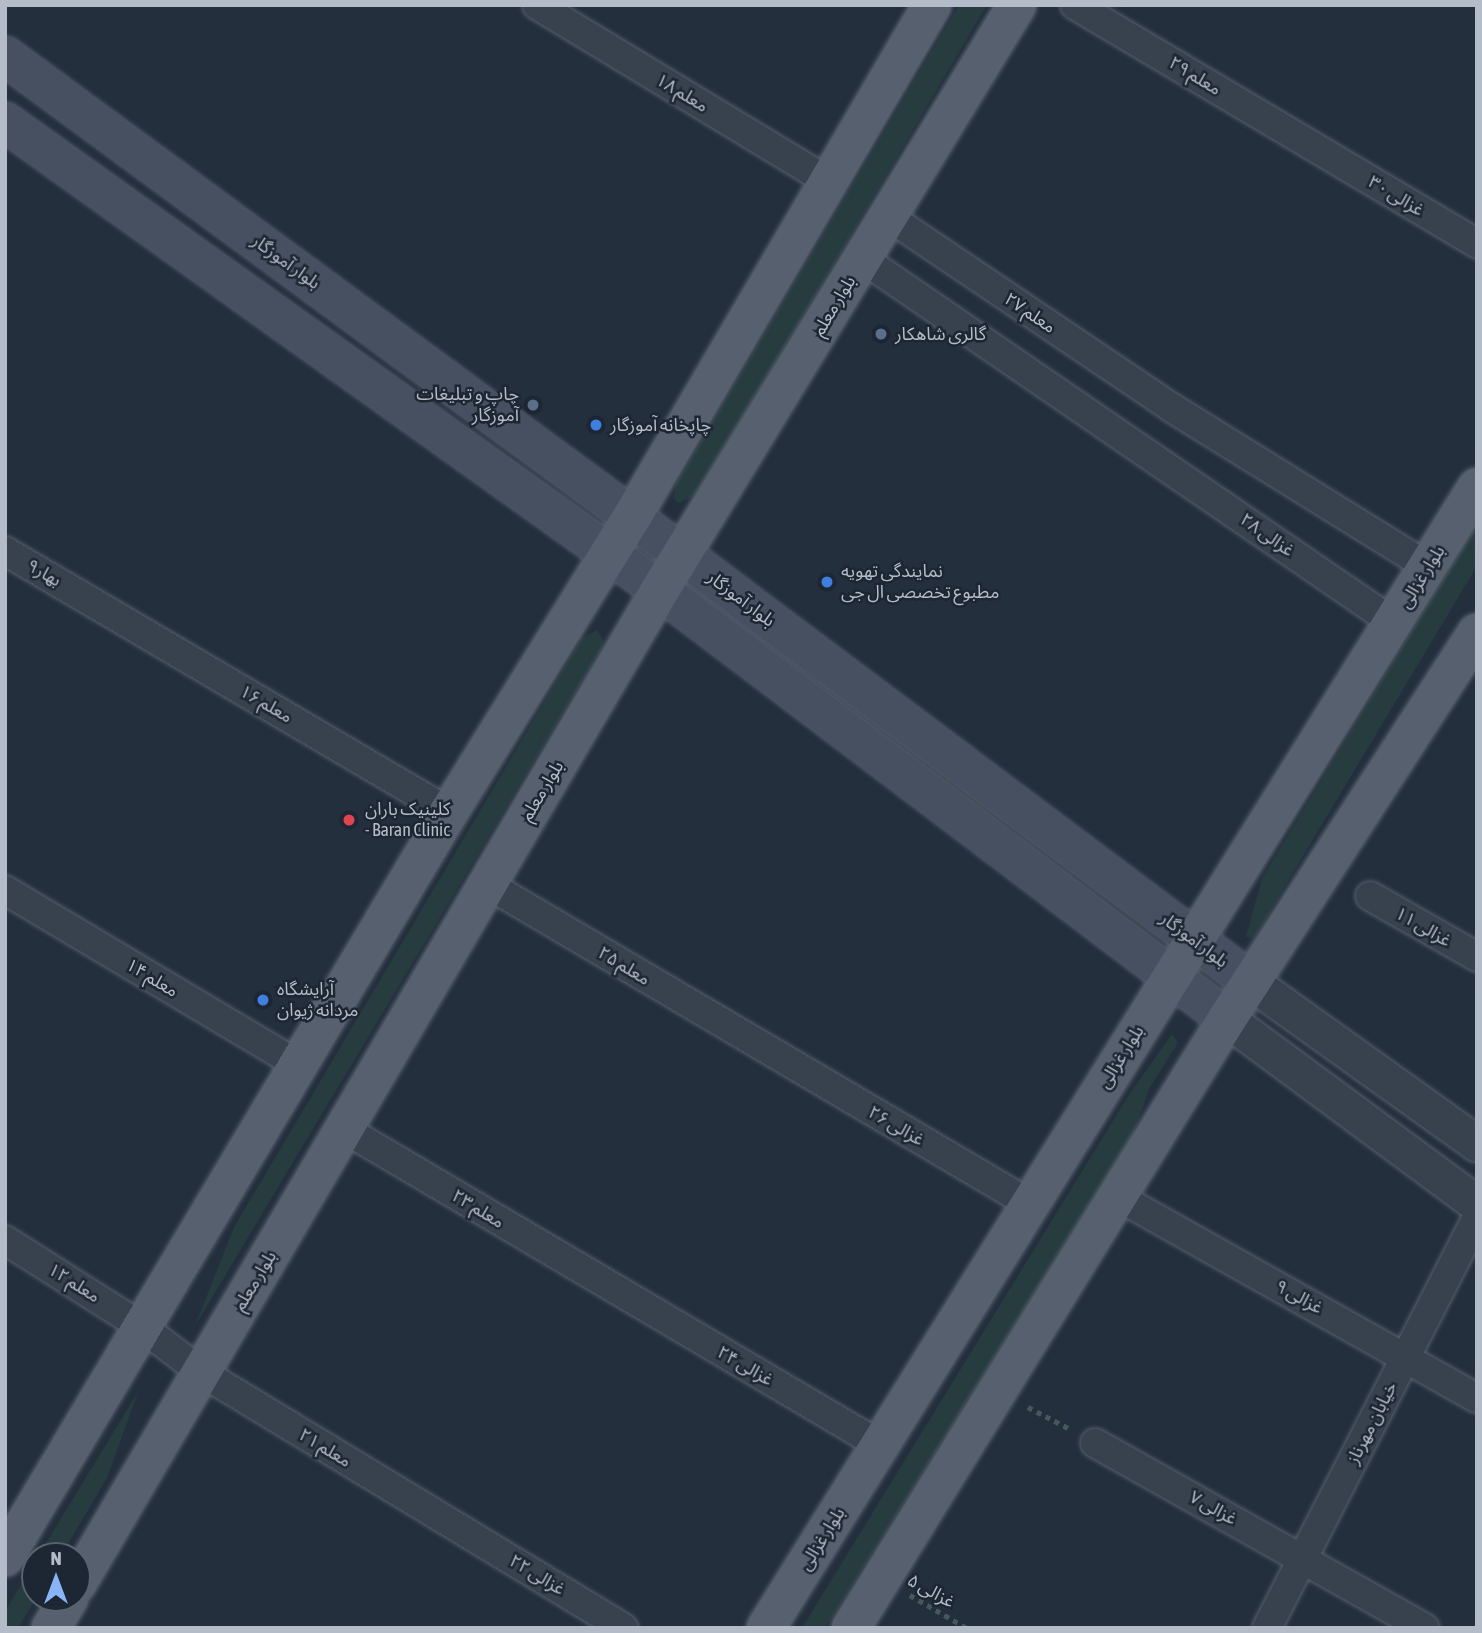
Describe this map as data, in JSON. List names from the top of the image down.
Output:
{
  "streets": {
    "main road": ["بلوار آموزگار", "بلوار معلم", "بلوار غزالی"],
    "street": [
      "معلم ۲۹",
      "معلم ۱۸",
      "غزالی ۳۰",
      "معلم ۲۷",
      "غزالی ۲۸",
      "بهار۹",
      "معلم ۱۶",
      "غزالی ۱۱",
      "معلم ۲۵",
      "معلم ۱۴",
      "غزالی ۲۶",
      "معلم ۲۳",
      "معلم ۱۲",
      "غزالی ۹",
      "غزالی ۲۴",
      "خیابان مهرناز",
      "معلم ۲۱",
      "غزالی ۷",
      "غزالی ۲۲"
    ],
    "path": ["غزالی ۵"]
  },
  "crossings": [
    ["معلم ۲۹", "غزالی ۳۰"],
    ["بلوار آموزگار", "بلوار معلم"],
    ["بلوار آموزگار", "بلوار غزالی"],
    ["بلوار معلم", "معلم ۲۷"],
    ["بلوار معلم", "غزالی ۲۸"],
    ["بلوار معلم", "معلم ۲۵"],
    ["بلوار معلم", "معلم ۲۳"],
    ["بلوار معلم", "معلم ۱۲"],
    ["بلوار معلم", "معلم ۲۱"],
    ["معلم ۲۷", "بلوار غزالی"],
    ["غزالی ۲۸", "بلوار غزالی"],
    ["بهار۹", "معلم ۱۶"],
    ["بلوار غزالی", "غزالی ۲۶"],
    ["بلوار غزالی", "غزالی ۲۴"],
    ["معلم ۲۵", "غزالی ۲۶"],
    ["معلم ۲۳", "غزالی ۲۴"],
    ["معلم ۱۲", "معلم ۲۱"],
    ["غزالی ۹", "خیابان مهرناز"],
    ["خیابان مهرناز", "غزالی ۷"],
    ["معلم ۲۱", "غزالی ۲۲"]
  ],
  "places": [
    "گالری شاهکار",
    "چاپ و تبلیغات آموزگار",
    "چاپخانه آموزگار",
    "نمایندگی تهویه مطبوع تخصصی ال جی",
    "کلینیک باران - Baran Clinic",
    "آرایشگاه مردانه ژیوان"
  ],
  "north": "top"
}
